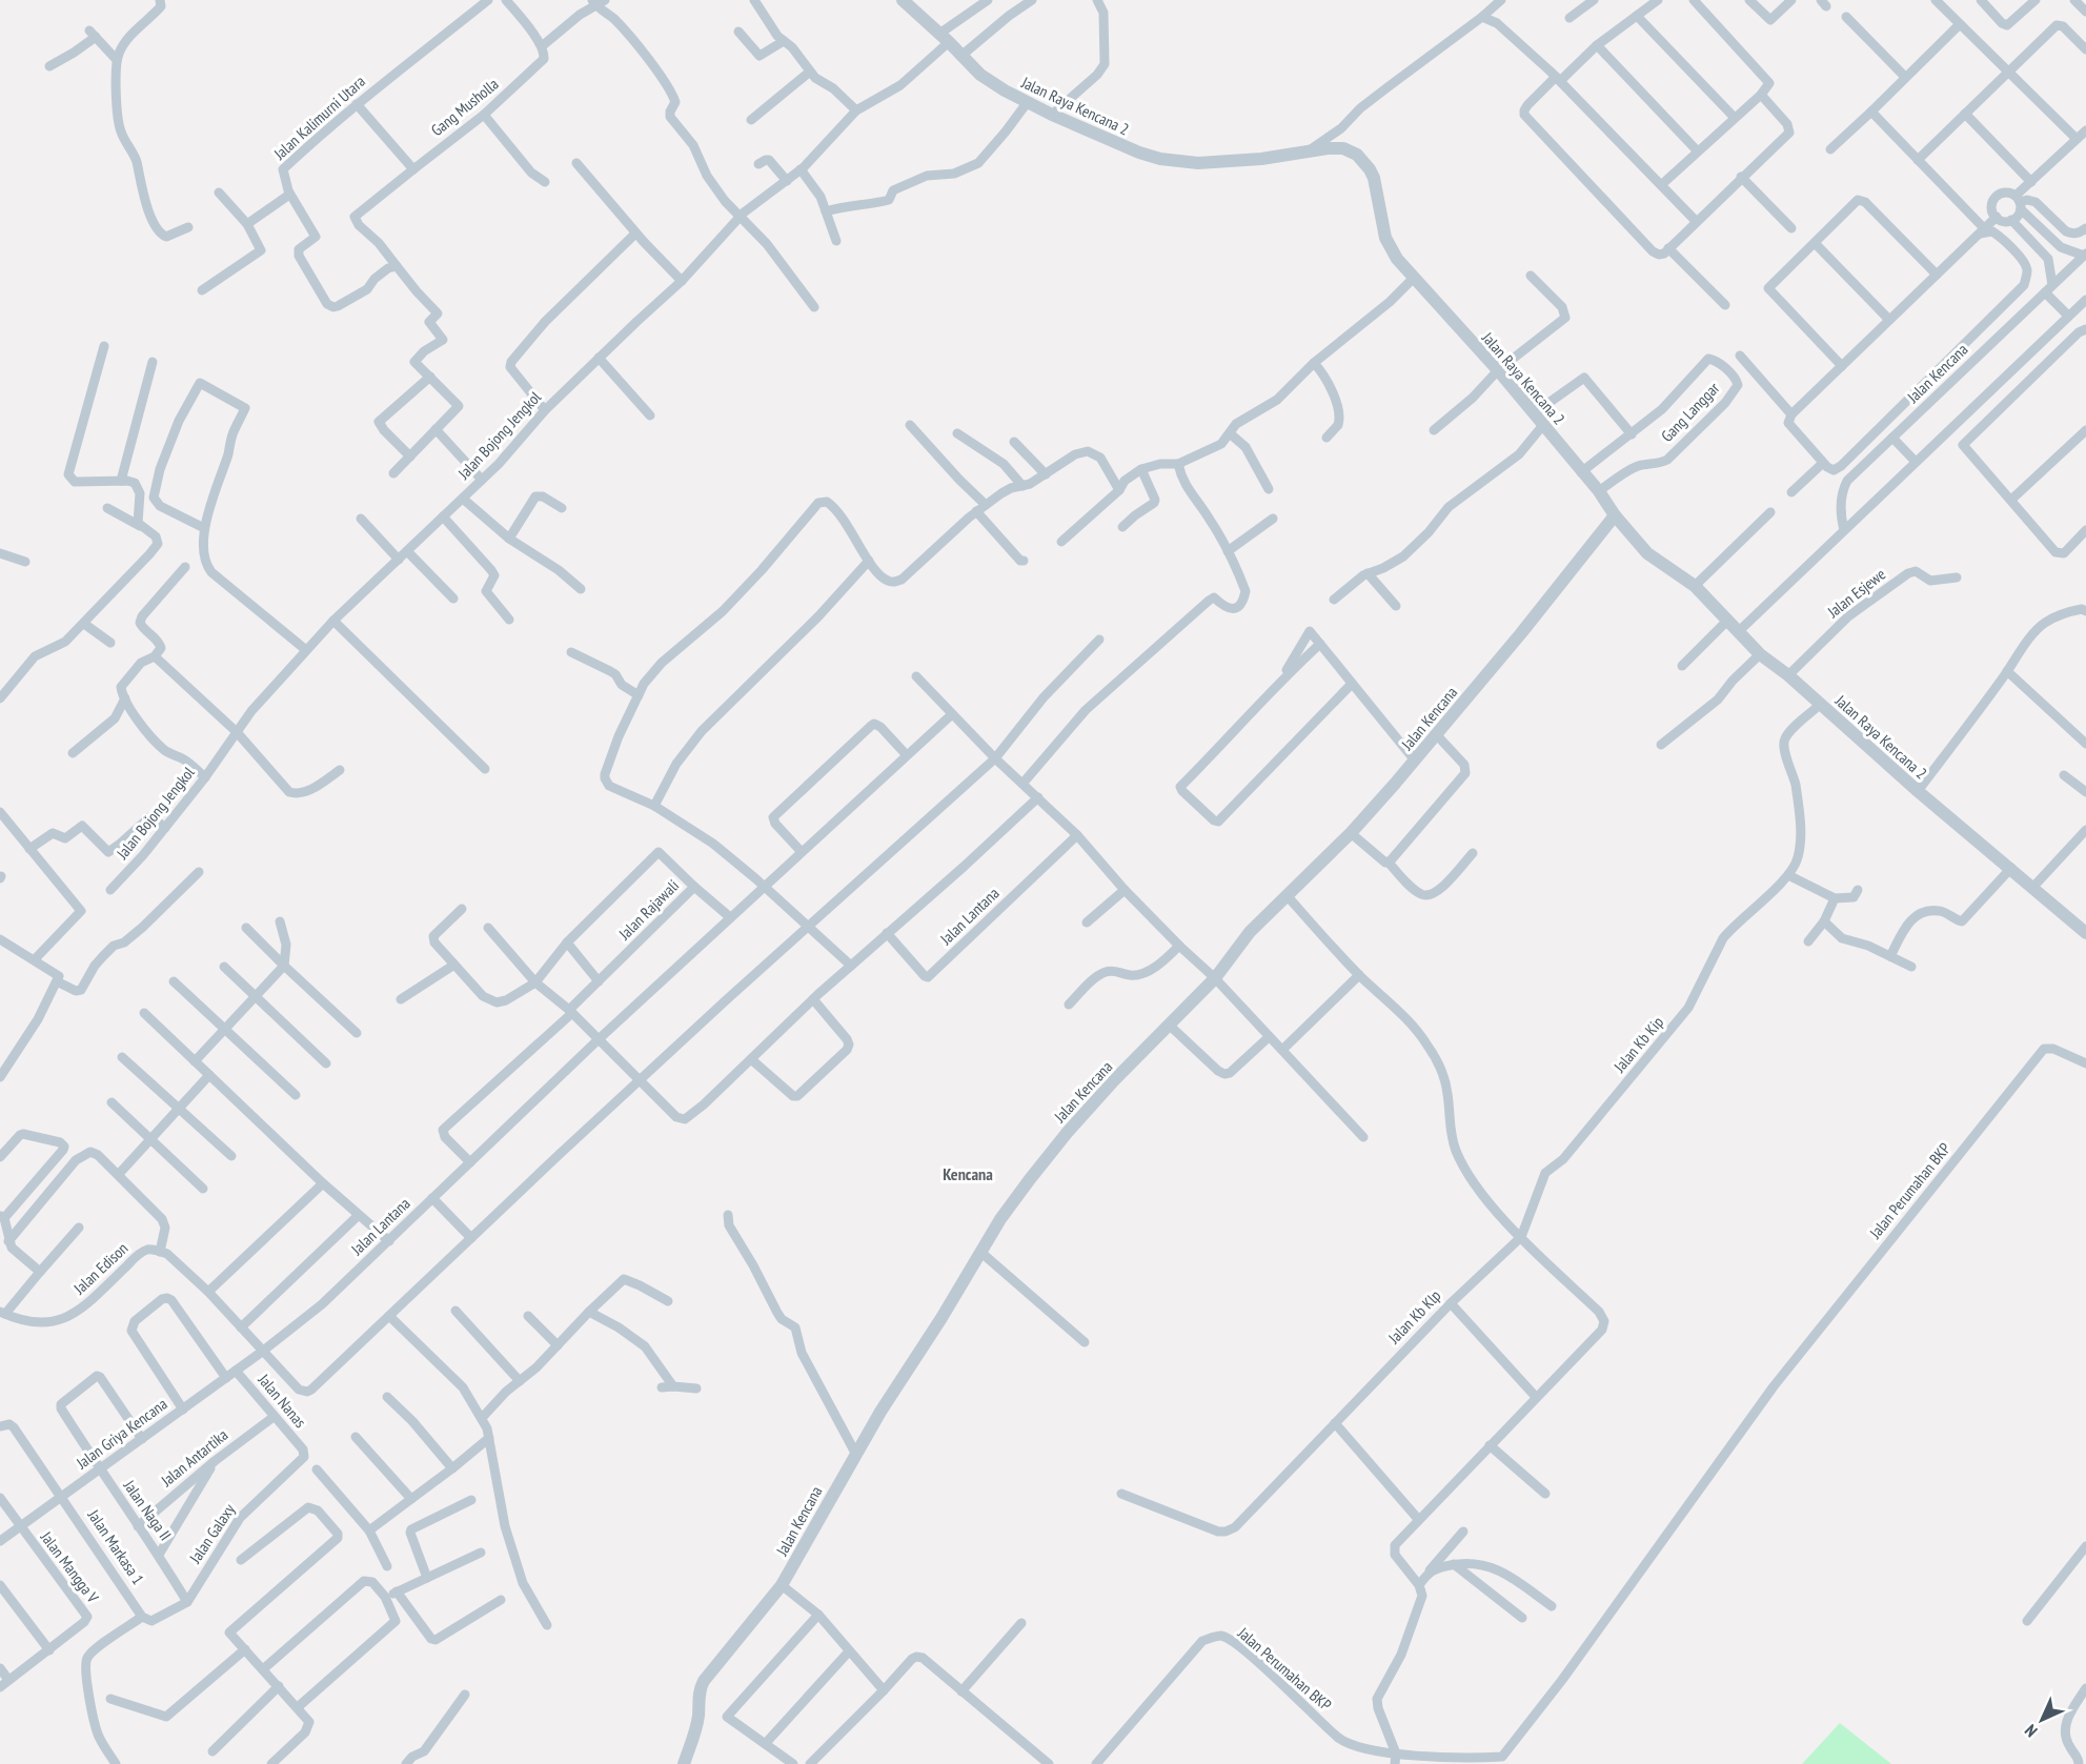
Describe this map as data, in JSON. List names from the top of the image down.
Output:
{
  "streets": {
    "street": [
      "Jalan Raya Kencana 2",
      "Gang Musholla",
      "Jalan Kalimurni Utara",
      "Jalan Kencana",
      "Gang Langgar",
      "Jalan Bojong Jengkol",
      "Jalan Esjewe",
      "Jalan Rajawali",
      "Jalan Lantana",
      "Jalan Kb Kip",
      "Jalan Perumahan BKP",
      "Jalan Edison",
      "Jalan Kb Klp",
      "Jalan Nanas",
      "Jalan Griya Kencana",
      "Jalan Antartika",
      "Jalan Naga II",
      "Jalan Galaxy",
      "Jalan Markasa 1",
      "Jalan Mangga V"
    ]
  },
  "crossings": [
    ["Jalan Raya Kencana 2", "Jalan Kencana"],
    ["Jalan Raya Kencana 2", "Gang Langgar"],
    ["Jalan Raya Kencana 2", "Jalan Bojong Jengkol"],
    ["Jalan Raya Kencana 2", "Jalan Esjewe"],
    ["Jalan Rajawali", "Jalan Lantana"],
    ["Jalan Lantana", "Jalan Griya Kencana"],
    ["Jalan Kb Kip", "Jalan Kb Klp"],
    ["Jalan Nanas", "Jalan Griya Kencana"],
    ["Jalan Nanas", "Jalan Antartika"],
    ["Jalan Nanas", "Jalan Galaxy"],
    ["Jalan Griya Kencana", "Jalan Naga II"],
    ["Jalan Griya Kencana", "Jalan Markasa 1"],
    ["Jalan Griya Kencana", "Jalan Mangga V"],
    ["Jalan Antartika", "Jalan Naga II"],
    ["Jalan Naga II", "Jalan Galaxy"]
  ],
  "districts": ["Kencana"],
  "north": "bottom left"
}
